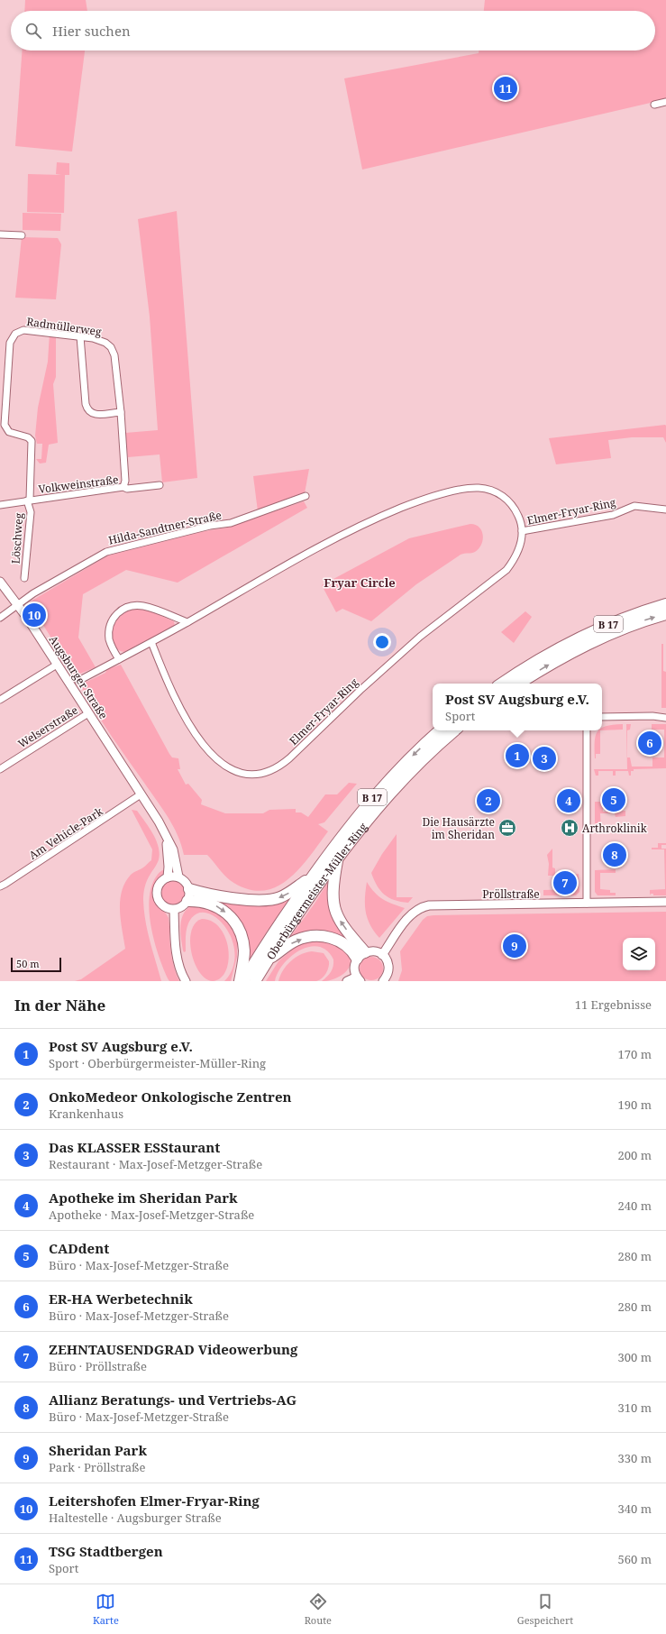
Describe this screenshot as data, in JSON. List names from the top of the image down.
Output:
{
  "streets": {
    "highway": ["B 17", "Oberbürgermeister-Müller-Ring"],
    "street": [
      "Radmüllerweg",
      "Volkweinstraße",
      "Elmer-Fryar-Ring",
      "Hilda-Sandtner-Straße",
      "Löschweg",
      "Augsburger Straße",
      "Welserstraße",
      "Am Vehicle-Park",
      "Pröllstraße"
    ]
  },
  "crossings": [
    ["Radmüllerweg", "Volkweinstraße"],
    ["Radmüllerweg", "Löschweg"],
    ["Volkweinstraße", "Löschweg"],
    ["Hilda-Sandtner-Straße", "Augsburger Straße"],
    ["Augsburger Straße", "Welserstraße"],
    ["Augsburger Straße", "Am Vehicle-Park"]
  ],
  "districts": ["Fryar Circle"],
  "places": {
    "office": ["Die Hausärzte im Sheridan"],
    "hospital": ["Arthroklinik"]
  },
  "scale_bar": "50 m",
  "page": {
    "search": "Hier suchen",
    "pins": [
      "11",
      "10",
      "6",
      "1",
      "3",
      "5",
      "2",
      "4",
      "8",
      "7",
      "9"
    ],
    "popup": ["Post SV Augsburg e.V.", "Sport"],
    "scale": "50 m",
    "heading": ["In der Nähe", "11 Ergebnisse"],
    "list": [
      {
        "mark": "1",
        "name": "Post SV Augsburg e.V.",
        "note": "Sport · Oberbürgermeister-Müller-Ring",
        "value": "170 m"
      },
      {
        "mark": "2",
        "name": "OnkoMedeor Onkologische Zentren",
        "note": "Krankenhaus",
        "value": "190 m"
      },
      {
        "mark": "3",
        "name": "Das KLASSER ESStaurant",
        "note": "Restaurant · Max-Josef-Metzger-Straße",
        "value": "200 m"
      },
      {
        "mark": "4",
        "name": "Apotheke im Sheridan Park",
        "note": "Apotheke · Max-Josef-Metzger-Straße",
        "value": "240 m"
      },
      {
        "mark": "5",
        "name": "CADdent",
        "note": "Büro · Max-Josef-Metzger-Straße",
        "value": "280 m"
      },
      {
        "mark": "6",
        "name": "ER-HA Werbetechnik",
        "note": "Büro · Max-Josef-Metzger-Straße",
        "value": "280 m"
      },
      {
        "mark": "7",
        "name": "ZEHNTAUSENDGRAD Videowerbung",
        "note": "Büro · Pröllstraße",
        "value": "300 m"
      },
      {
        "mark": "8",
        "name": "Allianz Beratungs- und Vertriebs-AG",
        "note": "Büro · Max-Josef-Metzger-Straße",
        "value": "310 m"
      },
      {
        "mark": "9",
        "name": "Sheridan Park",
        "note": "Park · Pröllstraße",
        "value": "330 m"
      },
      {
        "mark": "10",
        "name": "Leitershofen Elmer-Fryar-Ring",
        "note": "Haltestelle · Augsburger Straße",
        "value": "340 m"
      },
      {
        "mark": "11",
        "name": "TSG Stadtbergen",
        "note": "Sport",
        "value": "560 m"
      }
    ],
    "nav": ["Karte", "Route", "Gespeichert"]
  }
}
